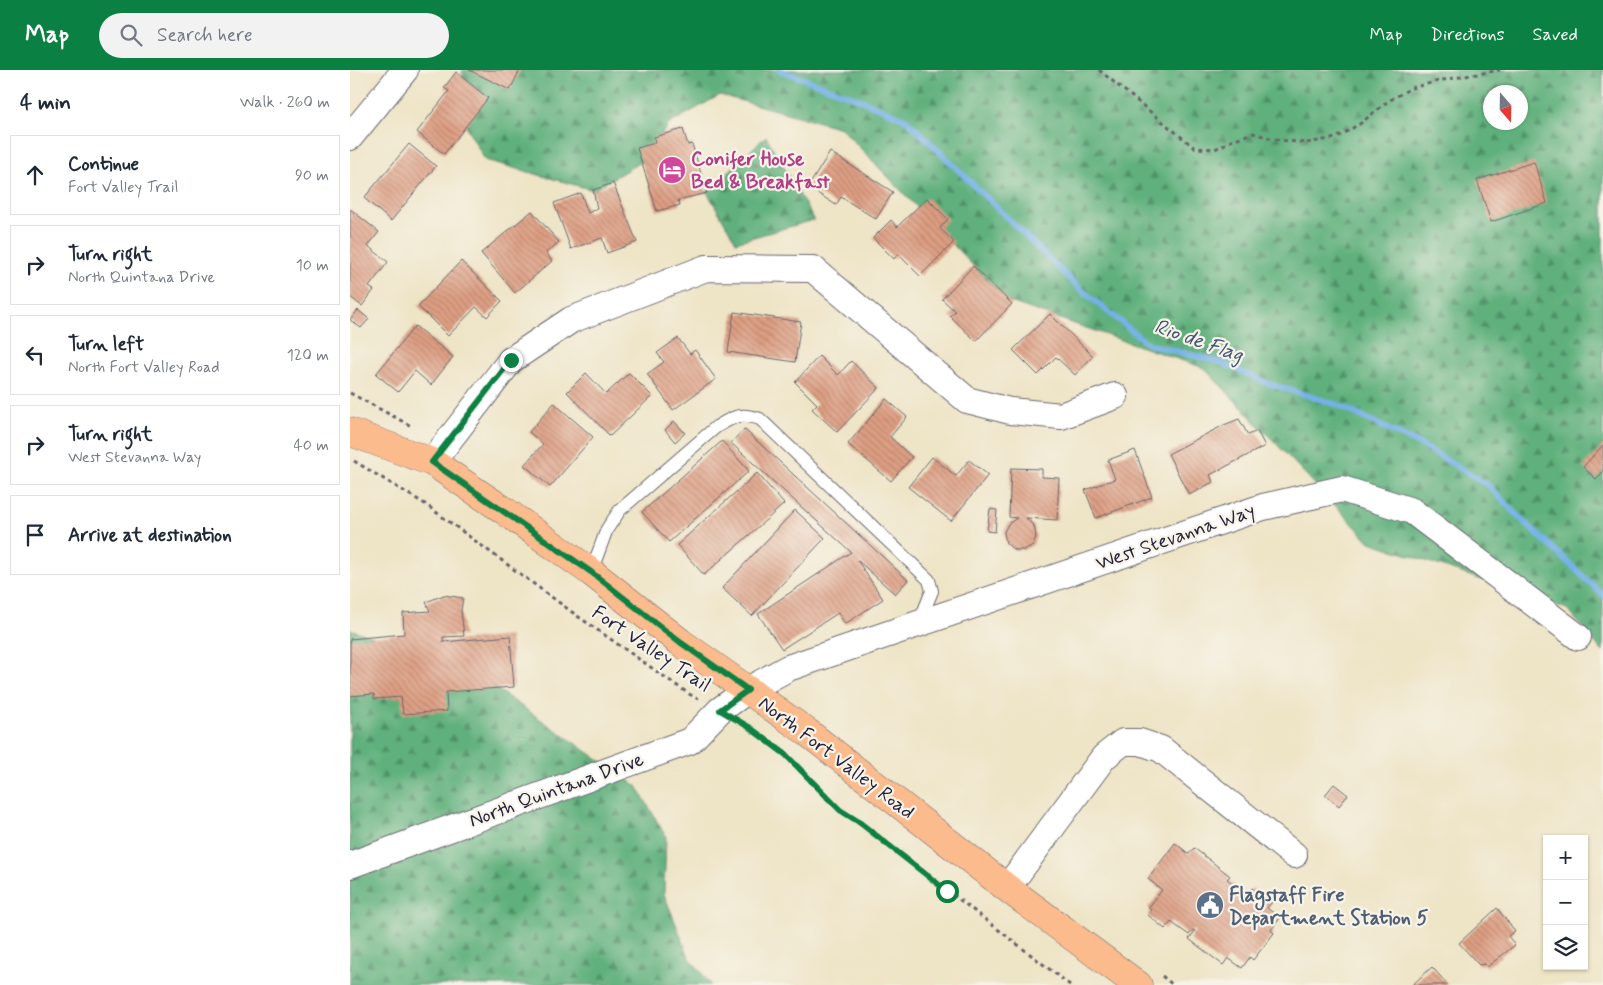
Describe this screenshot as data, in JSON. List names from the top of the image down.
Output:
{
  "streets": {
    "main road": ["North Fort Valley Road"],
    "street": ["West Stevanna Way", "North Quintana Drive"],
    "path": ["Fort Valley Trail"]
  },
  "crossings": [
    ["West Stevanna Way", "North Fort Valley Road"],
    ["West Stevanna Way", "North Quintana Drive"],
    ["Fort Valley Trail", "North Quintana Drive"],
    ["North Fort Valley Road", "North Quintana Drive"]
  ],
  "water": ["Rio de Flag"],
  "places": {
    "hotel": ["Conifer House Bed & Breakfast"],
    "public building": ["Flagstaff Fire Department Station 5"]
  },
  "north": "bottom",
  "page": {
    "header": "Map",
    "search": "Search here",
    "nav": ["Map", "Directions", "Saved"],
    "heading": ["4 min", "Walk · 260 m"],
    "list": [
      ["Continue", "Fort Valley Trail", "90 m"],
      ["Turn right", "North Quintana Drive", "10 m"],
      ["Turn left", "North Fort Valley Road", "120 m"],
      ["Turn right", "West Stevanna Way", "40 m"],
      "Arrive at destination"
    ],
    "map_buttons": ["+", "−"]
  }
}
